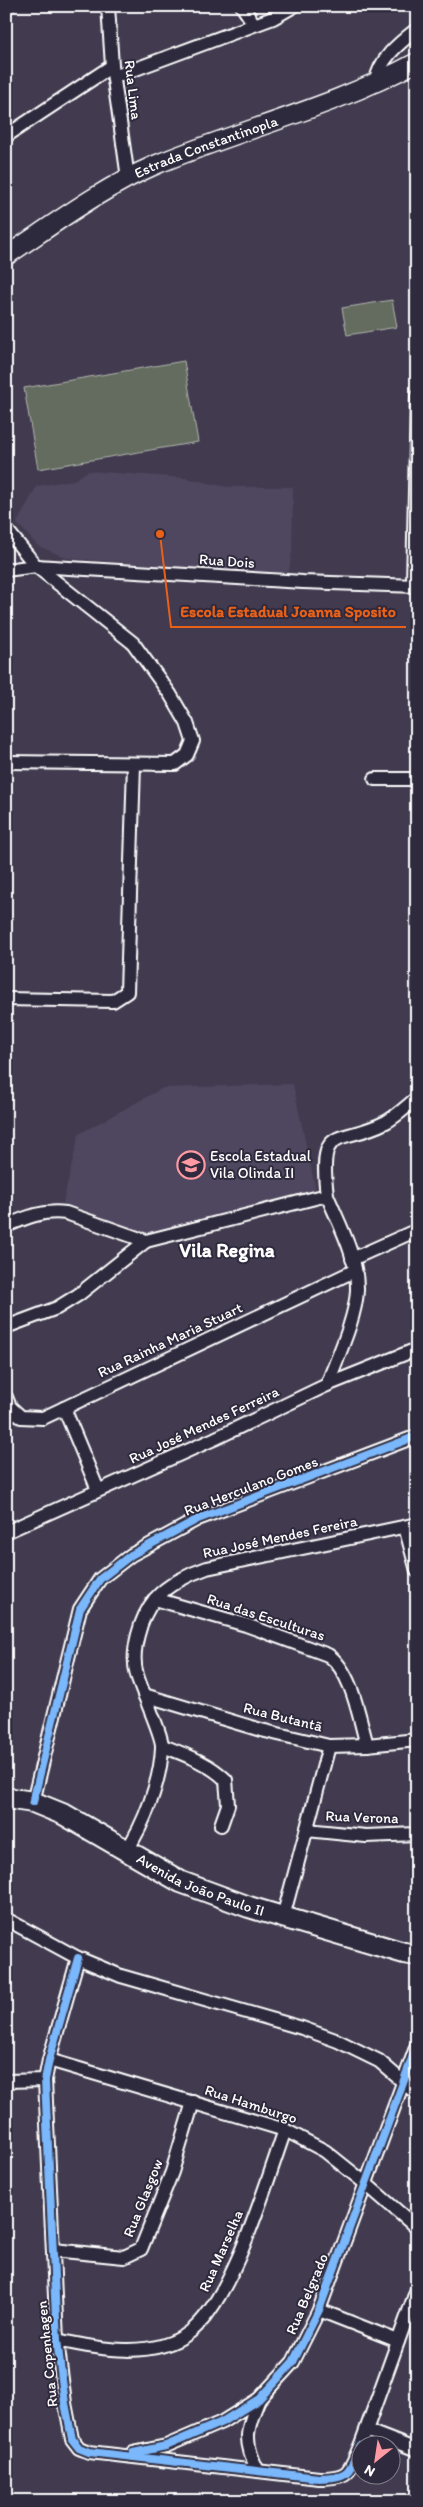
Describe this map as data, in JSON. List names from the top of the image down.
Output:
{
  "streets": {
    "main road": ["Avenida João Paulo II"],
    "street": [
      "Rua Lima",
      "Estrada Constantinopla",
      "Rua Dois",
      "Rua Rainha Maria Stuart",
      "Rua José Mendes Ferreira",
      "Rua Herculano Gomes",
      "Rua José Mendes Fereira",
      "Rua das Esculturas",
      "Rua Butantã",
      "Rua Verona",
      "Rua Hamburgo",
      "Rua Glasgow",
      "Rua Marselha",
      "Rua Belgrado",
      "Rua Copenhagen"
    ]
  },
  "crossings": [
    ["Rua Lima", "Estrada Constantinopla"],
    ["Rua Herculano Gomes", "Avenida João Paulo II"],
    ["Rua José Mendes Fereira", "Rua das Esculturas"],
    ["Rua José Mendes Fereira", "Rua Butantã"],
    ["Rua das Esculturas", "Rua Butantã"],
    ["Rua Hamburgo", "Rua Glasgow"],
    ["Rua Hamburgo", "Rua Marselha"],
    ["Rua Hamburgo", "Rua Belgrado"],
    ["Rua Hamburgo", "Rua Copenhagen"],
    ["Rua Glasgow", "Rua Copenhagen"],
    ["Rua Marselha", "Rua Copenhagen"],
    ["Rua Belgrado", "Rua Copenhagen"]
  ],
  "districts": ["Vila Regina"],
  "places": {
    "other": ["Escola Estadual Joanna Sposito"],
    "school or university": ["Escola Estadual Vila Olinda II"]
  },
  "north": "bottom left"
}
